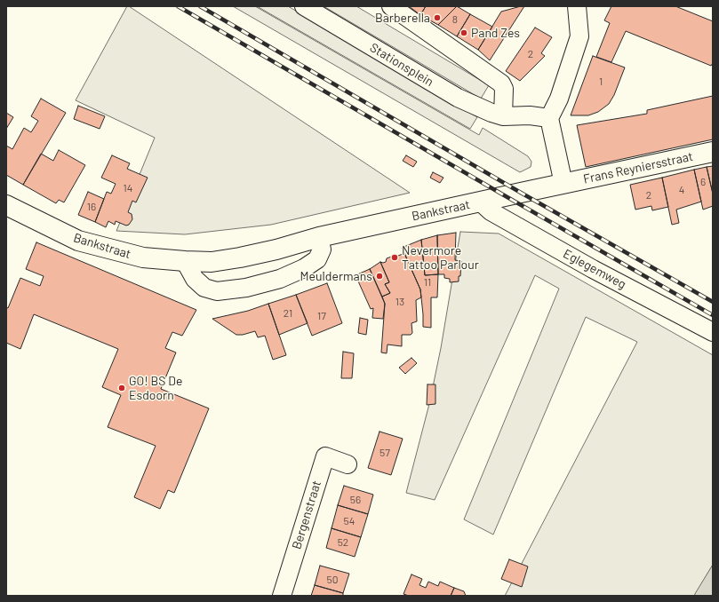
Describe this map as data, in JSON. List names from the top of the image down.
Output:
{
  "streets": {
    "street": [
      "Stationsplein",
      "Frans Reyniersstraat",
      "Bankstraat",
      "Eglegemweg",
      "Bergenstraat"
    ]
  },
  "crossings": [
    ["Frans Reyniersstraat", "Bankstraat"],
    ["Bankstraat", "Eglegemweg"]
  ],
  "places": [
    "Barberella",
    "Pand Zes",
    "Nevermore Tattoo Parlour",
    "Meuldermans",
    "GO! BS De Esdoorn"
  ],
  "house_numbers": [
    "8",
    "2",
    "1",
    "6",
    "14",
    "4",
    "2",
    "16",
    "11",
    "13",
    "21",
    "17",
    "57",
    "56",
    "54",
    "52",
    "50"
  ]
}
